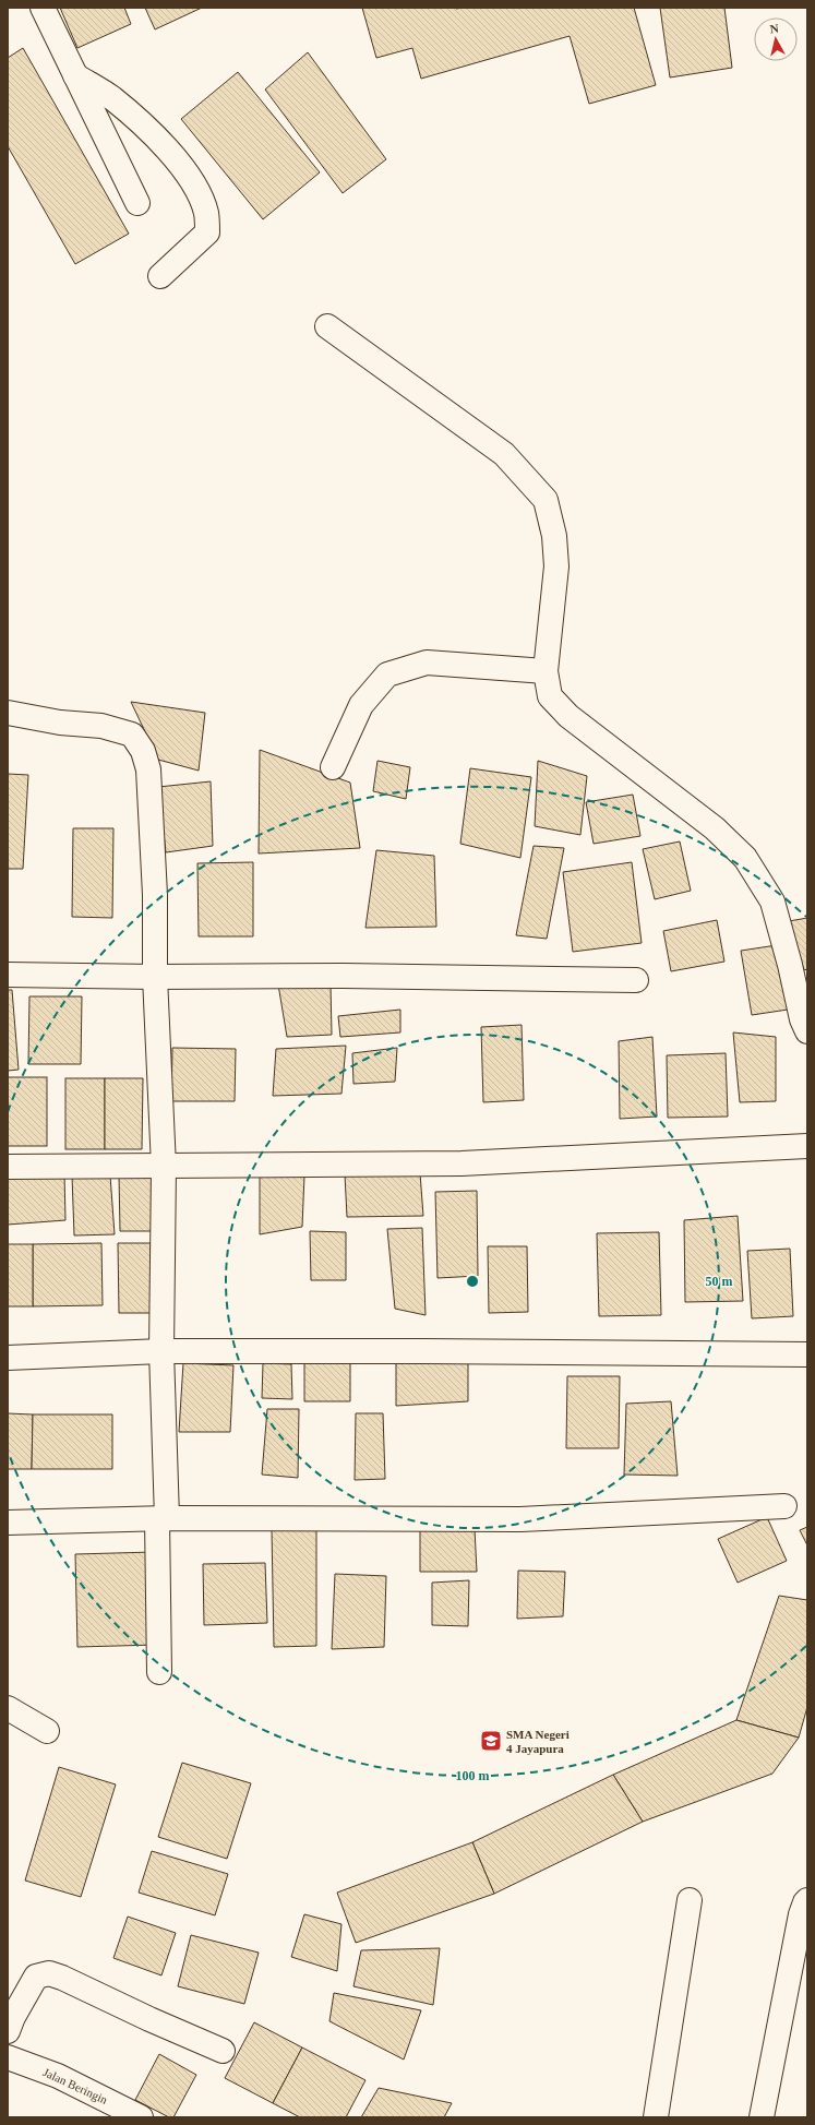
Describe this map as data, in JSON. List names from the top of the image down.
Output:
{
  "streets": {
    "street": ["Jalan Beringin"]
  },
  "places": {
    "school or university": ["SMA Negeri 4 Jayapura"]
  },
  "north": "top",
  "rings": ["50 m", "100 m"]
}
